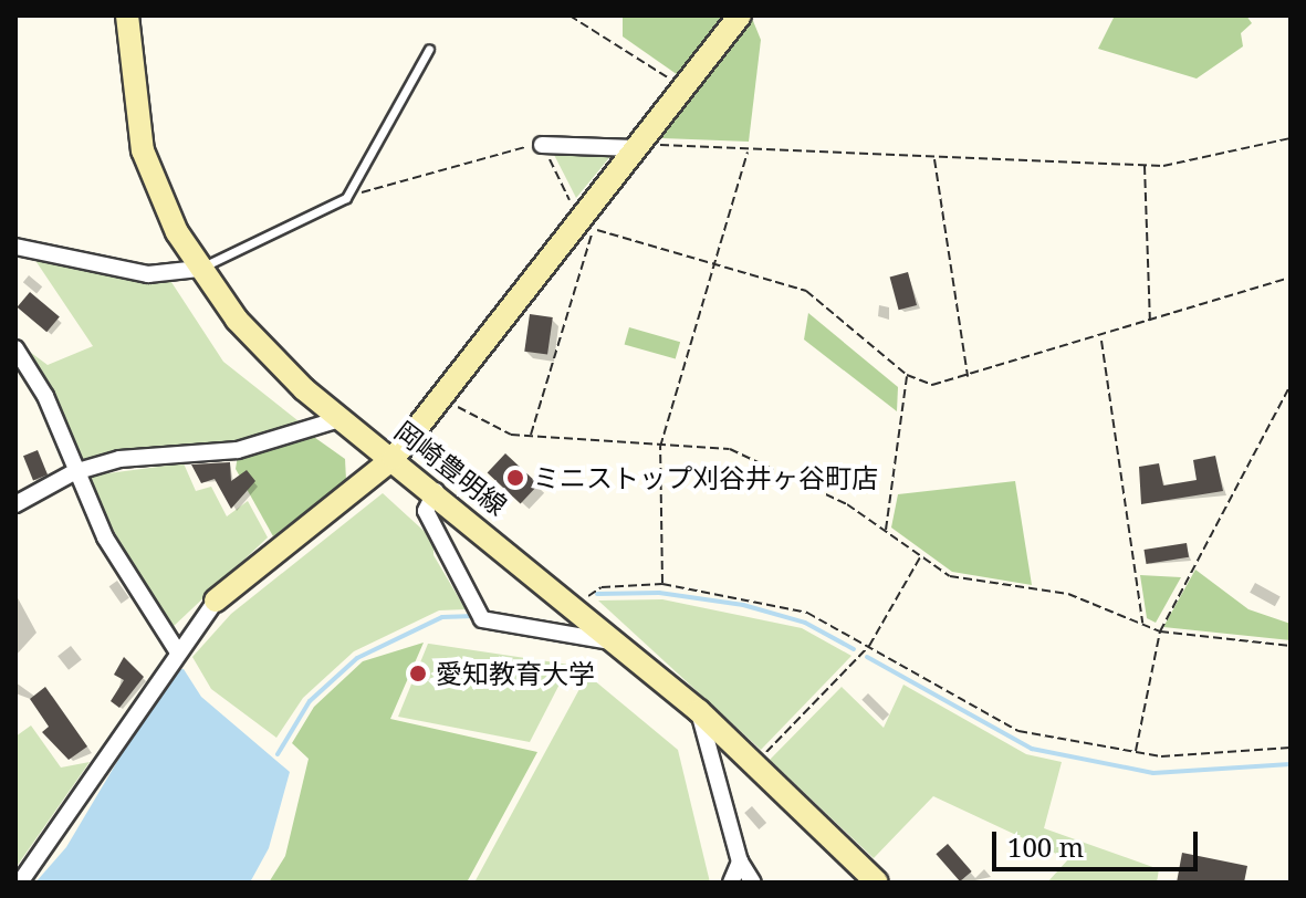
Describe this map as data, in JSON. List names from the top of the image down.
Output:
{
  "streets": {
    "main road": ["岡崎豊明線"]
  },
  "places": ["ミニストップ刈谷井ヶ谷町店", "愛知教育大学"],
  "scale_bar": "100 m"
}
